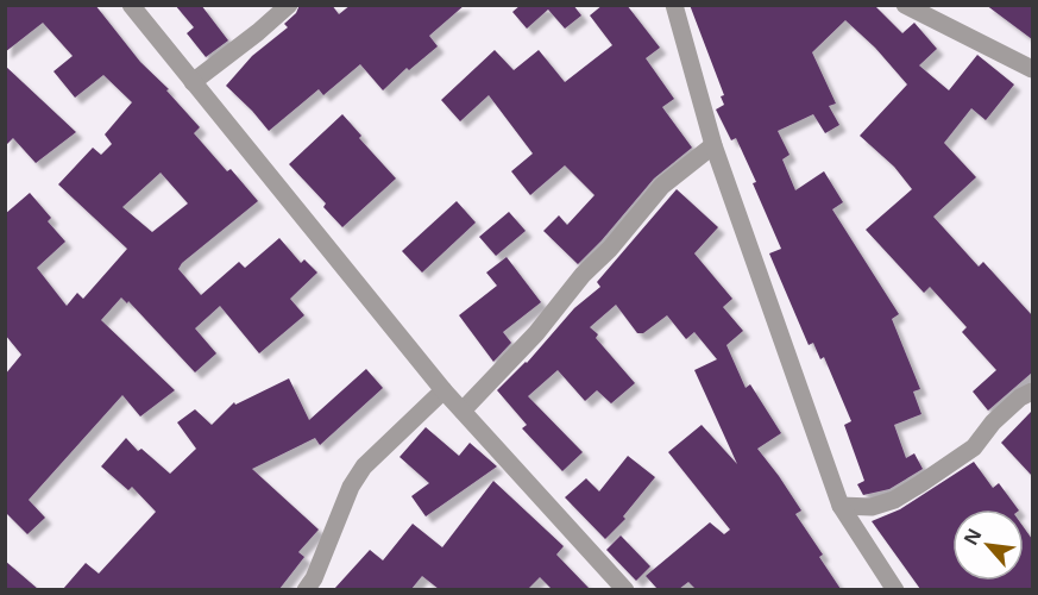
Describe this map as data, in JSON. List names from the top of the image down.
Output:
{
  "north": "top left"
}
